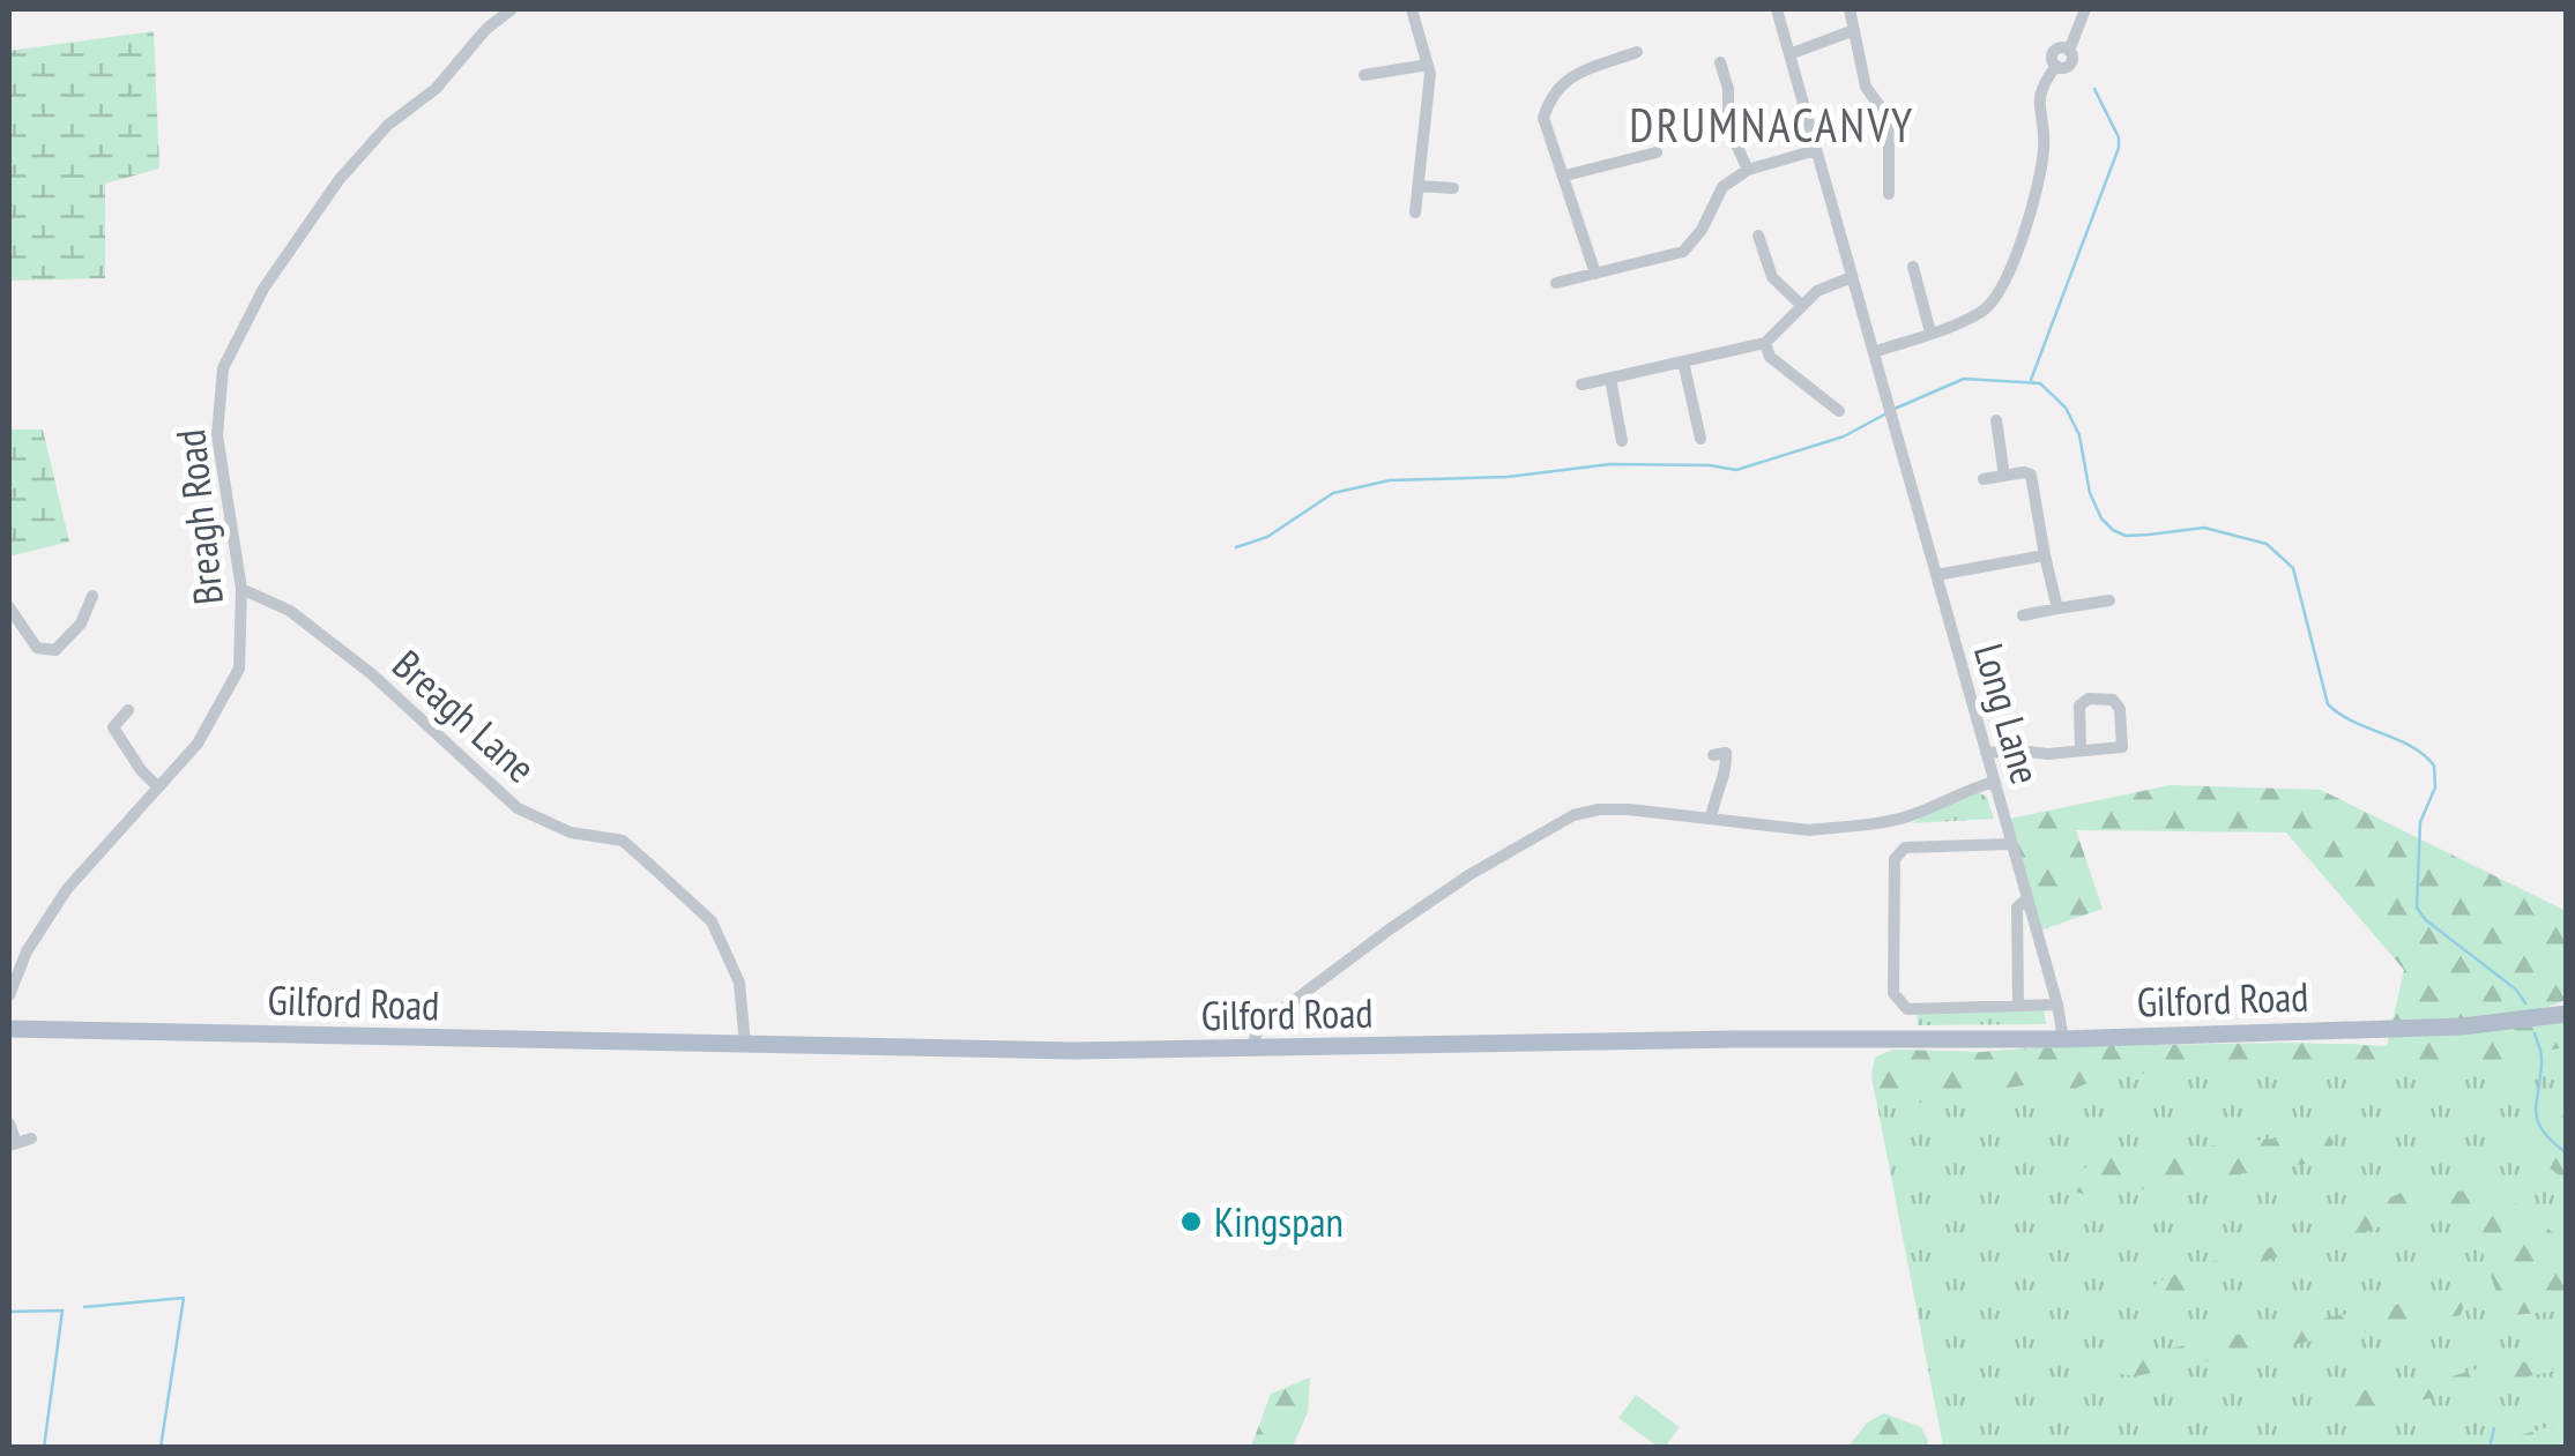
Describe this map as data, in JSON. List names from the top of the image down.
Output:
{
  "streets": {
    "main road": ["Gilford Road"],
    "street": ["Breagh Road", "Long Lane", "Breagh Lane"]
  },
  "crossings": [
    ["Breagh Road", "Breagh Lane"],
    ["Long Lane", "Gilford Road"],
    ["Breagh Lane", "Gilford Road"]
  ],
  "districts": ["DRUMNACANVY"],
  "places": ["Kingspan"]
}
